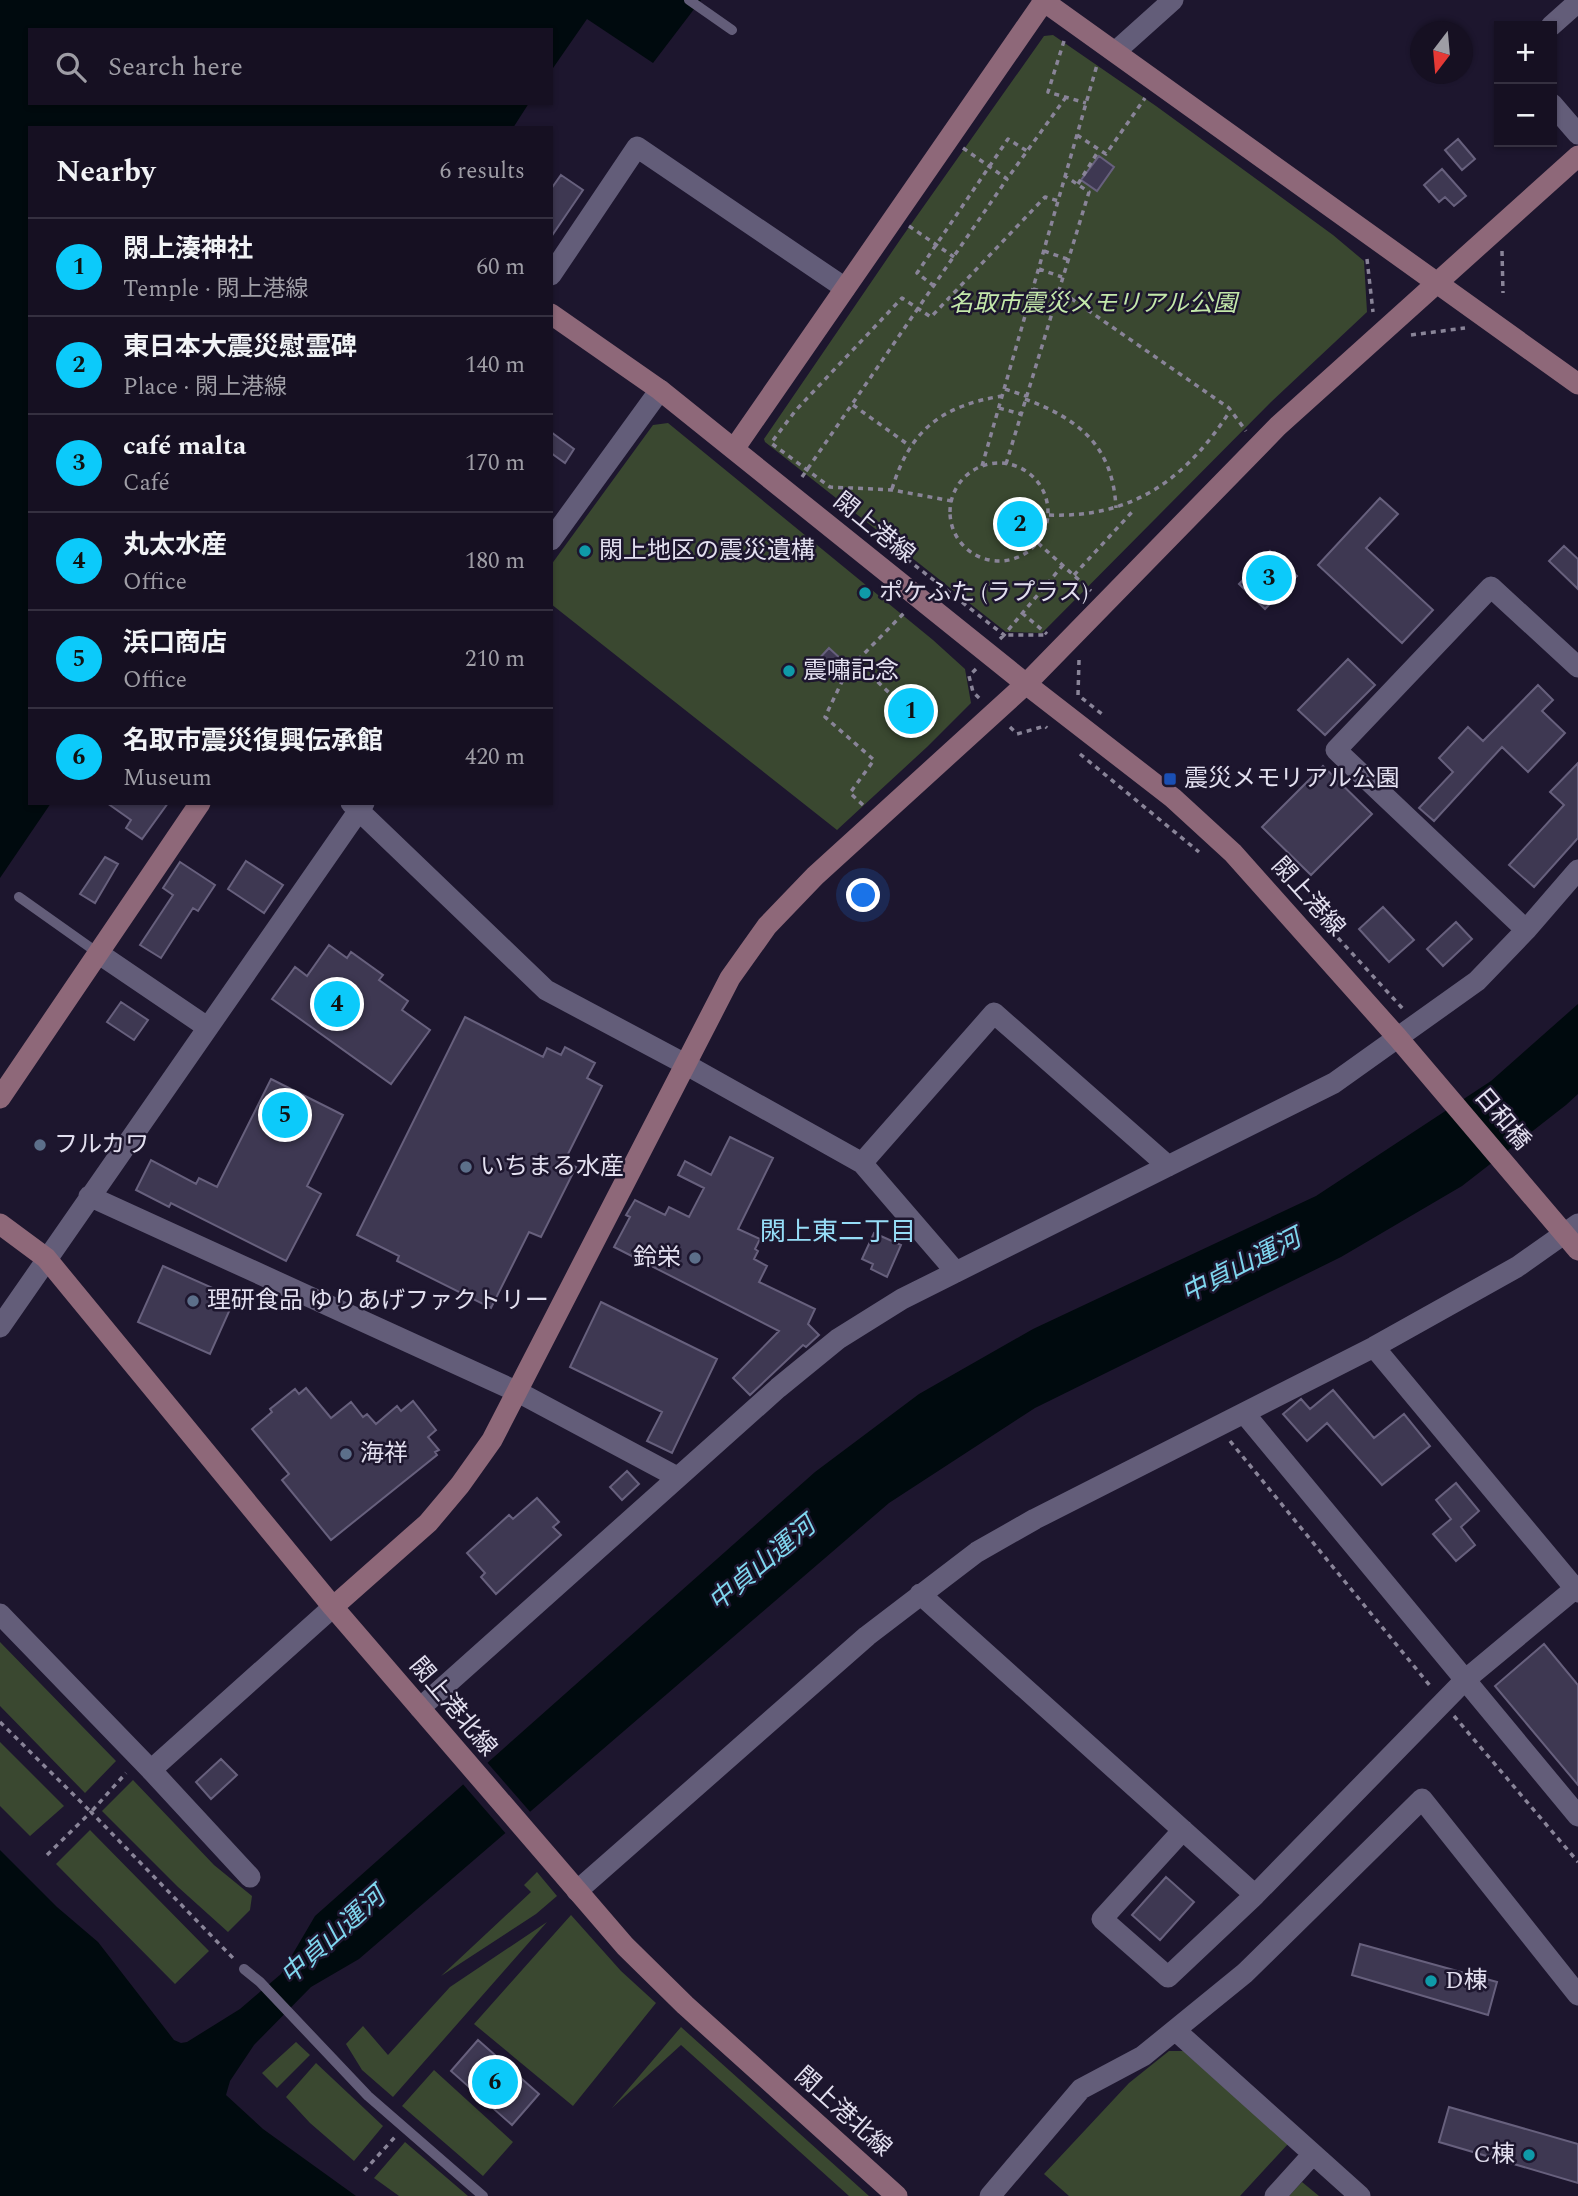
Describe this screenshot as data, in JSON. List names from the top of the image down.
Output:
{
  "streets": {
    "street": ["閖上港線", "日和橋", "閖上港北線"]
  },
  "crossings": [
    ["閖上港線", "日和橋"]
  ],
  "districts": ["閖上東二丁目"],
  "water": ["中貞山運河"],
  "parks": ["名取市震災メモリアル公園"],
  "places": {
    "other": [
      "閖上地区の震災遺構",
      "ポケふた (ラプラス)",
      "震嘯記念",
      "フルカワ",
      "いちまる水産",
      "鈴栄",
      "理研食品 ゆりあげファクトリー",
      "海祥",
      "D棟",
      "C棟"
    ],
    "transit": ["震災メモリアル公園"]
  },
  "north": "bottom",
  "page": {
    "map_buttons": ["+", "−"],
    "search": "Search here",
    "heading": ["Nearby", "6 results"],
    "list": [
      {
        "mark": "1",
        "name": "閖上湊神社",
        "note": "Temple · 閖上港線",
        "value": "60 m"
      },
      {
        "mark": "2",
        "name": "東日本大震災慰霊碑",
        "note": "Place · 閖上港線",
        "value": "140 m"
      },
      {
        "mark": "3",
        "name": "café malta",
        "note": "Café",
        "value": "170 m"
      },
      {
        "mark": "4",
        "name": "丸太水産",
        "note": "Office",
        "value": "180 m"
      },
      {
        "mark": "5",
        "name": "浜口商店",
        "note": "Office",
        "value": "210 m"
      },
      {
        "mark": "6",
        "name": "名取市震災復興伝承館",
        "note": "Museum",
        "value": "420 m"
      }
    ],
    "pins": [
      "2",
      "3",
      "1",
      "4",
      "5",
      "6"
    ]
  }
}
